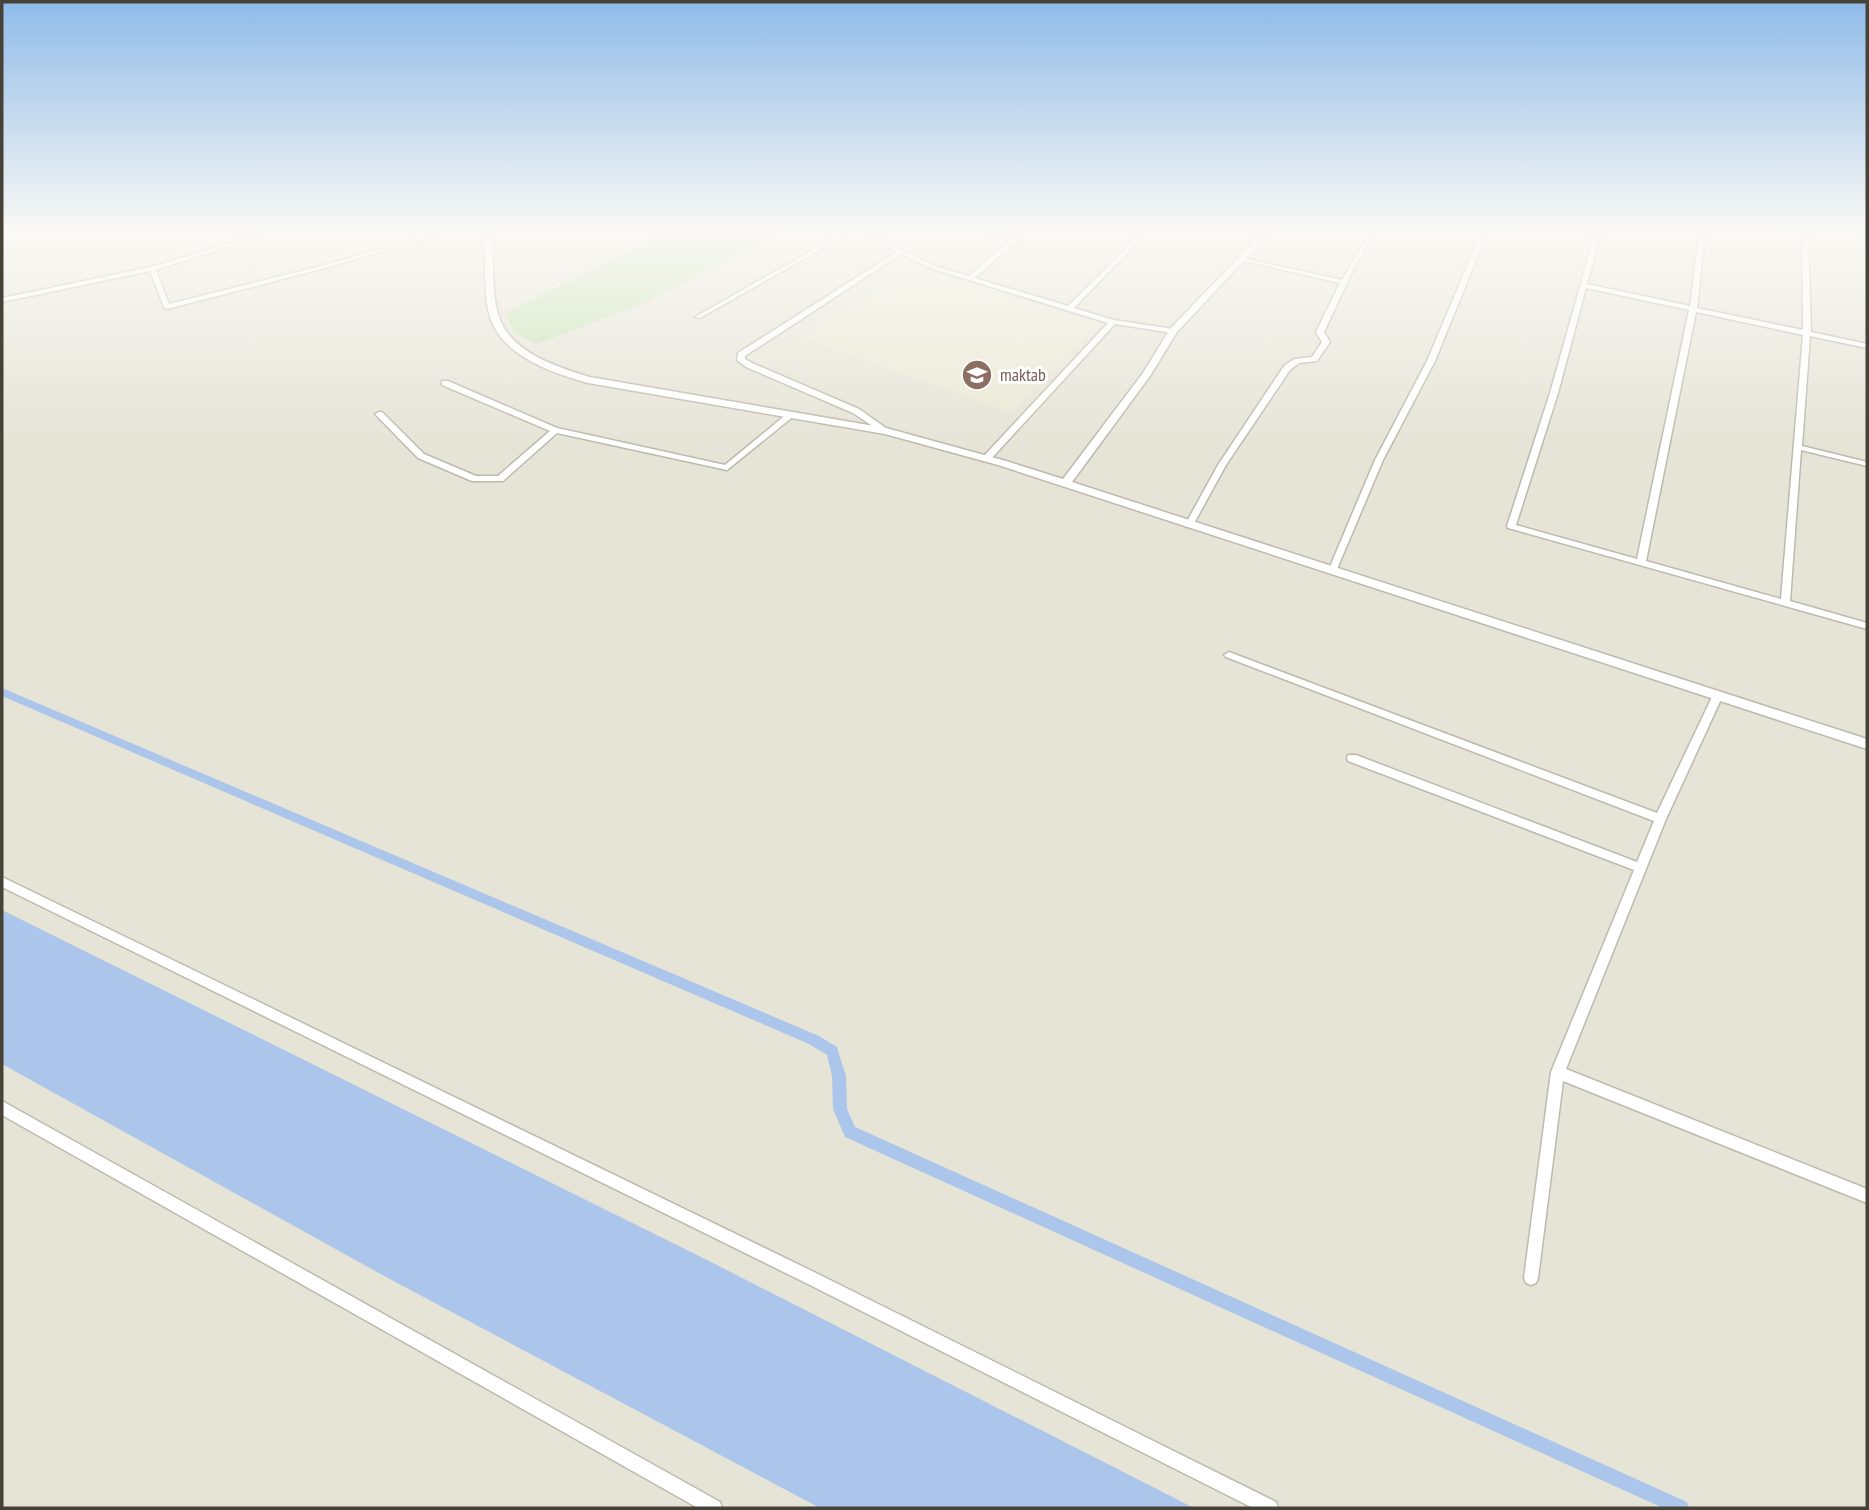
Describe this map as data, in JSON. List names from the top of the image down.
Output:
{
  "places": {
    "school or university": ["maktab"]
  }
}
